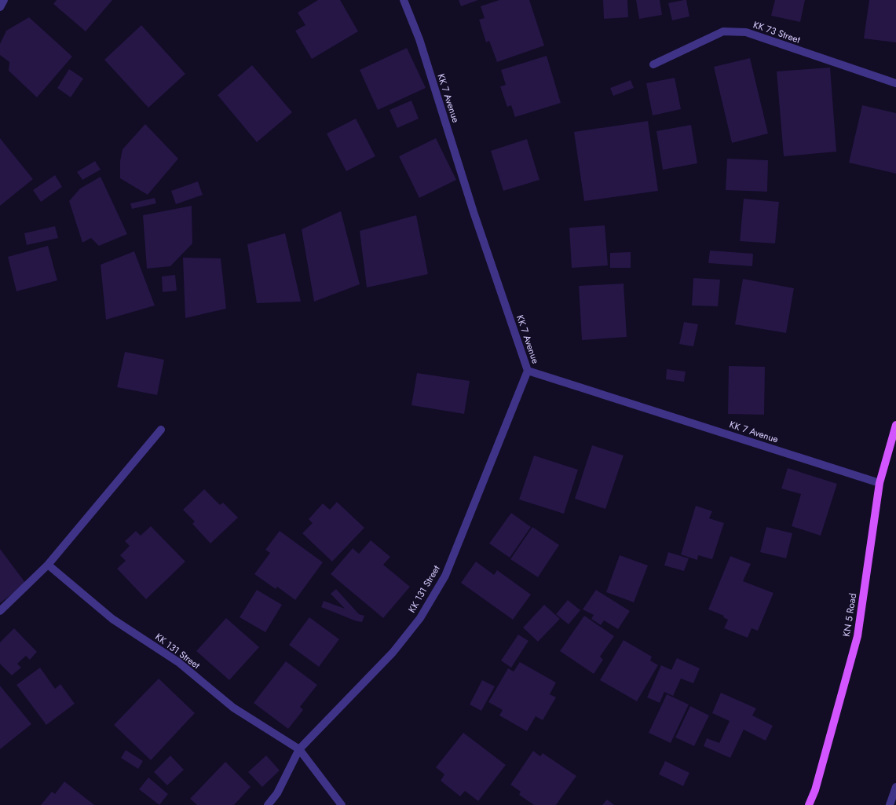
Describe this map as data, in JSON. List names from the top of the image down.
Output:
{
  "streets": {
    "main road": ["KN 5 Road"],
    "street": ["KK 73 Street", "KK 7 Avenue", "KK 131 Street"]
  },
  "crossings": [
    ["KK 7 Avenue", "KK 131 Street"],
    ["KK 7 Avenue", "KN 5 Road"]
  ]
}
